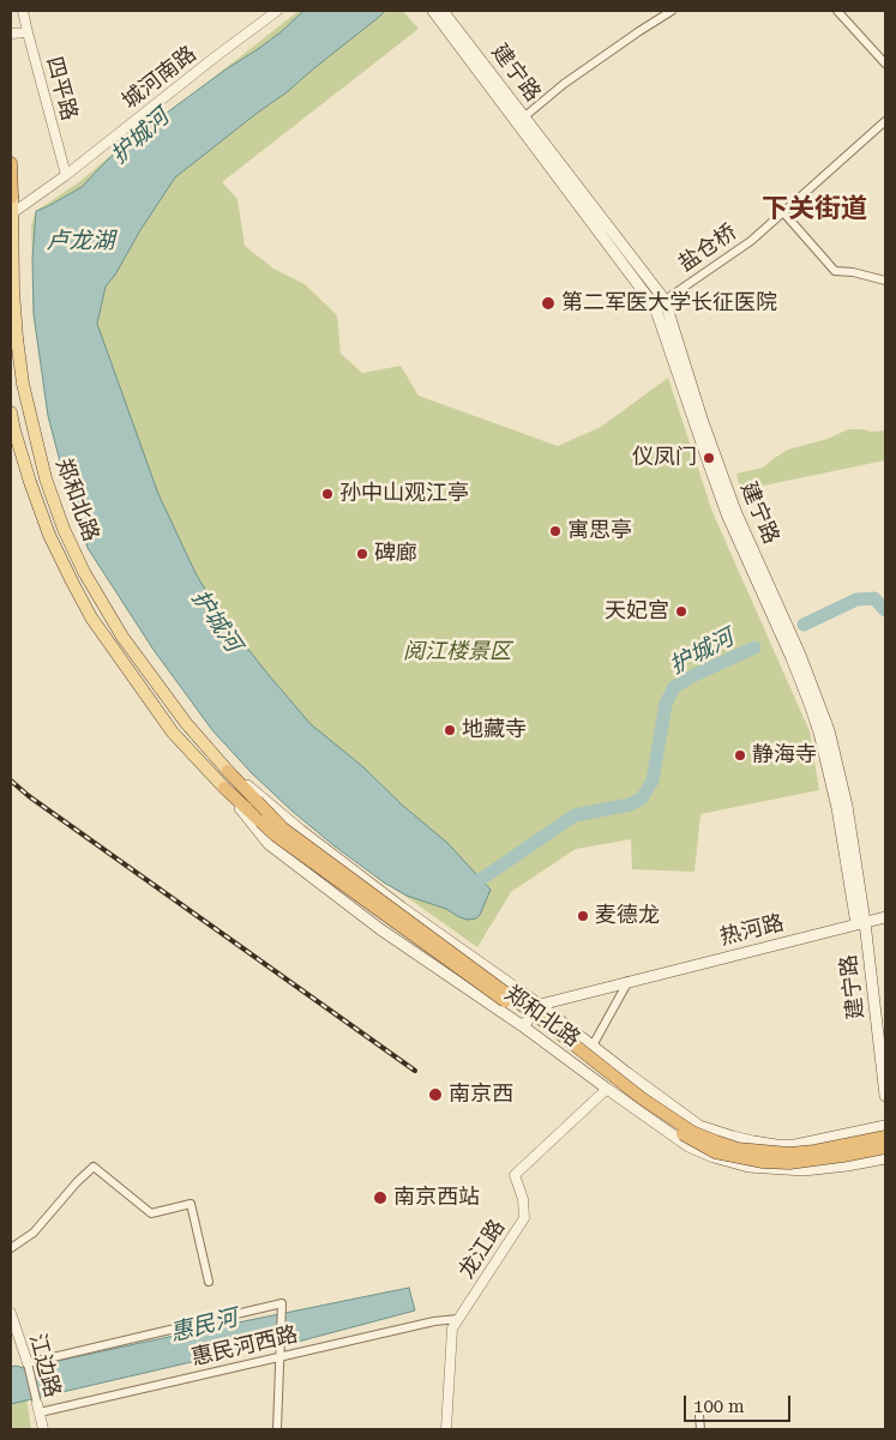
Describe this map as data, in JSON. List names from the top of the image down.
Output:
{
  "streets": {
    "highway": ["郑和北路"],
    "main road": ["建宁路", "热河路"],
    "street": [
      "城河南路",
      "四平路",
      "盐仓桥",
      "龙江路",
      "惠民河西路",
      "江边路"
    ]
  },
  "crossings": [
    ["建宁路", "盐仓桥"],
    ["建宁路", "热河路"],
    ["城河南路", "四平路"],
    ["城河南路", "郑和北路"],
    ["郑和北路", "热河路"],
    ["郑和北路", "龙江路"],
    ["龙江路", "惠民河西路"],
    ["惠民河西路", "江边路"]
  ],
  "districts": ["下关街道"],
  "water": ["护城河", "卢龙湖", "惠民河"],
  "parks": ["阅江楼景区"],
  "places": [
    "第二军医大学长征医院",
    "仪凤门",
    "孙中山观江亭",
    "寓思亭",
    "碑廊",
    "天妃宫",
    "地藏寺",
    "静海寺",
    "麦德龙",
    "南京西",
    "南京西站"
  ],
  "scale_bar": "100 m"
}
